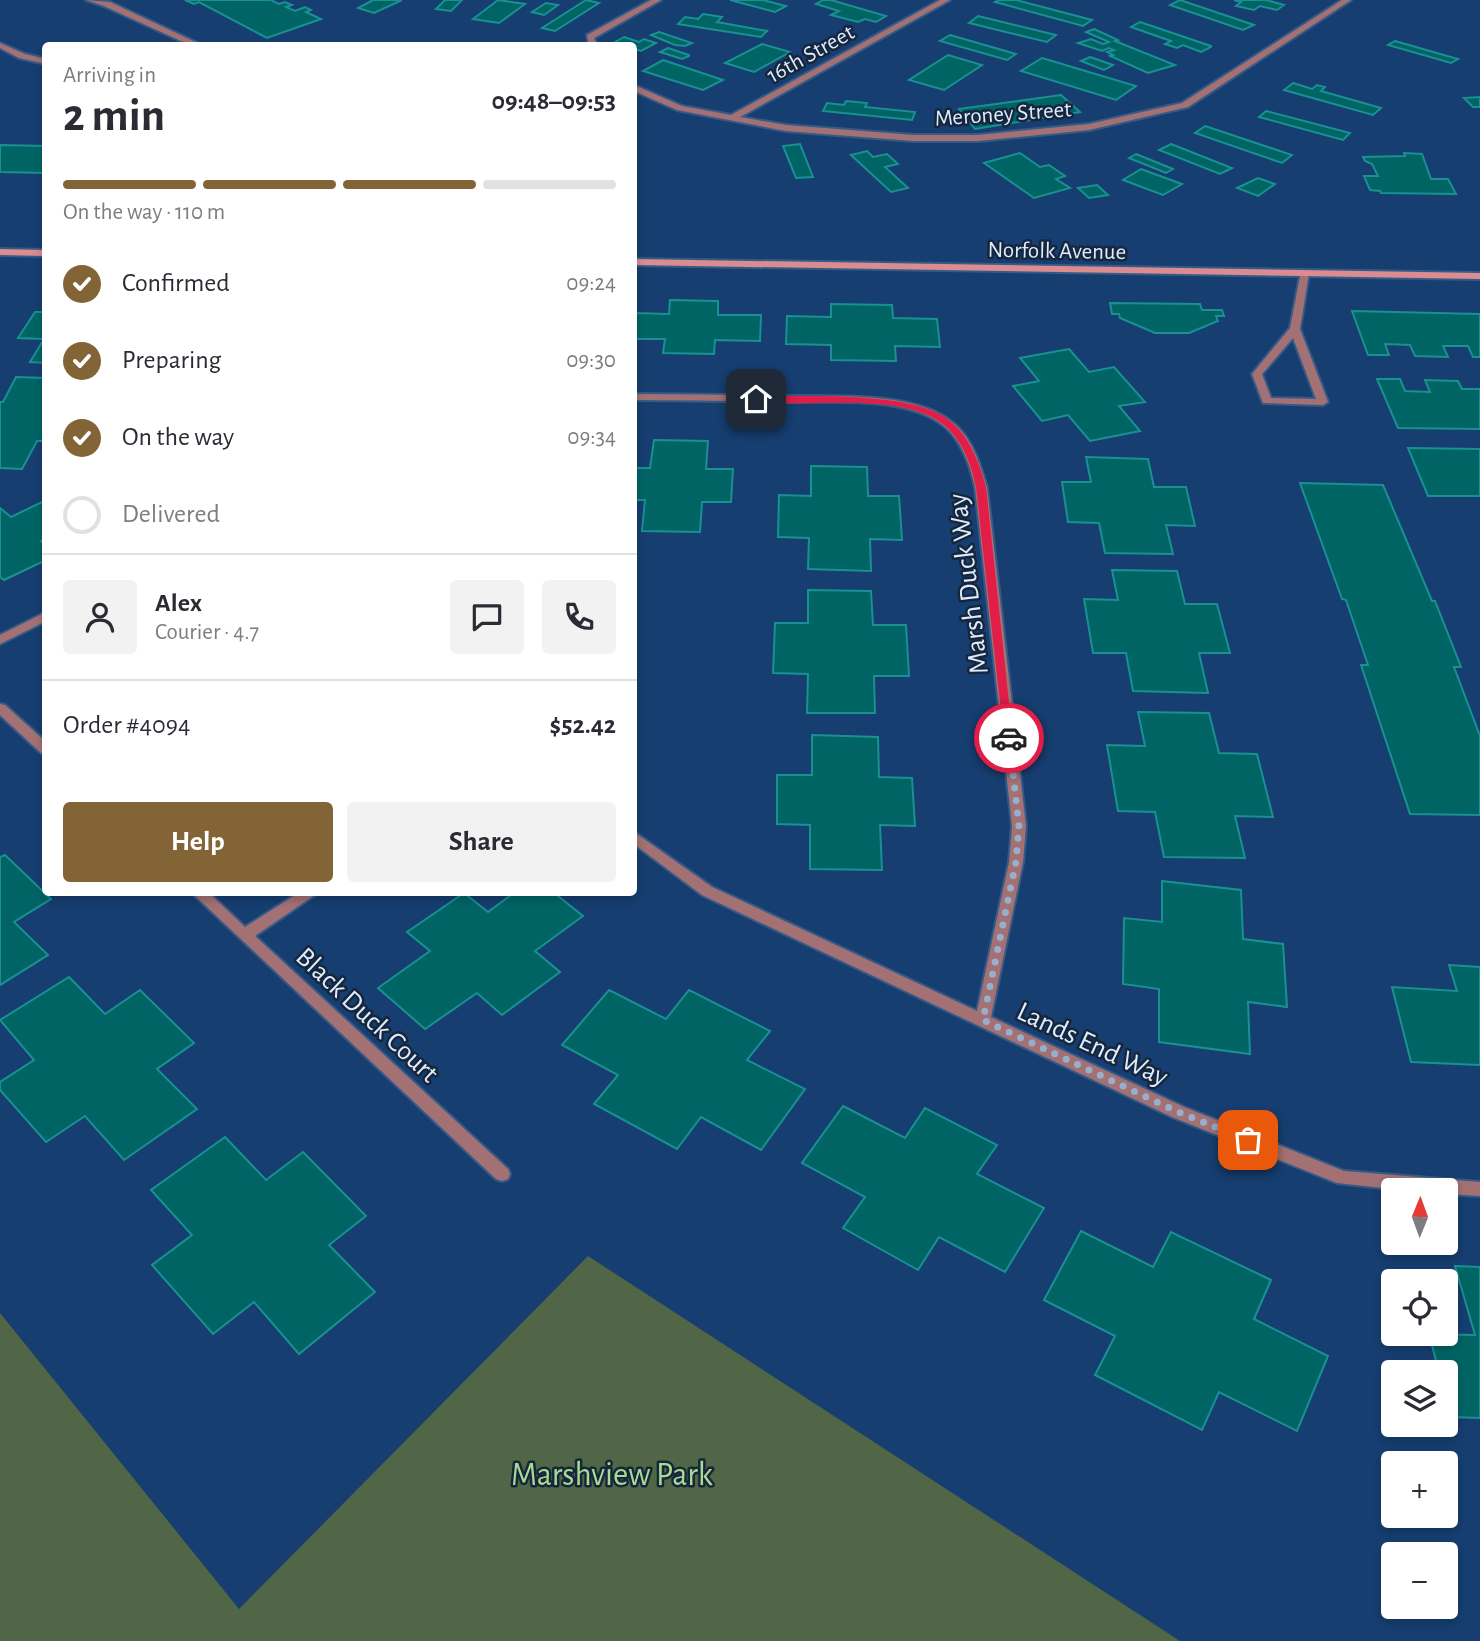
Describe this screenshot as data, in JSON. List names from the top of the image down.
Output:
{
  "streets": {
    "main road": ["Norfolk Avenue"],
    "street": [
      "16th Street",
      "Meroney Street",
      "Marsh Duck Way",
      "Black Duck Court",
      "Lands End Way"
    ]
  },
  "crossings": [
    ["16th Street", "Meroney Street"],
    ["Marsh Duck Way", "Lands End Way"]
  ],
  "parks": ["Marshview Park"],
  "north": "top",
  "page": {
    "heading": ["2 min", "Arriving in", "09:48–09:53"],
    "panel": [
      "Alex",
      "Courier · 4.7",
      "Order #4094",
      "$52.42"
    ],
    "bar": "On the way · 110 m",
    "list": [
      ["Confirmed", "09:24"],
      ["Preparing", "09:30"],
      ["On the way", "09:34"],
      "Delivered"
    ],
    "buttons": ["Help", "Share"],
    "map_buttons": ["+", "−"]
  }
}
